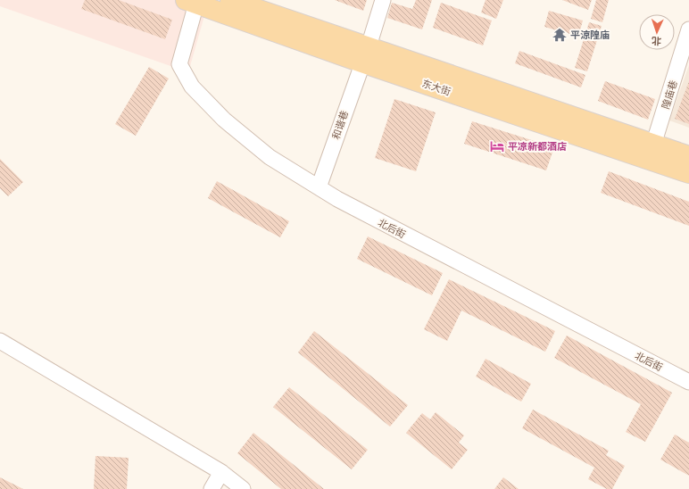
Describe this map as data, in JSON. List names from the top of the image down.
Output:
{
  "streets": {
    "main road": ["东大街"],
    "street": ["隍庙巷", "和谐巷", "北后街"]
  },
  "crossings": [
    ["东大街", "隍庙巷"],
    ["东大街", "和谐巷"],
    ["东大街", "北后街"],
    ["和谐巷", "北后街"]
  ],
  "places": {
    "temple": ["平涼隍庙"],
    "hotel": ["平凉新都酒店"]
  },
  "north": "bottom"
}
